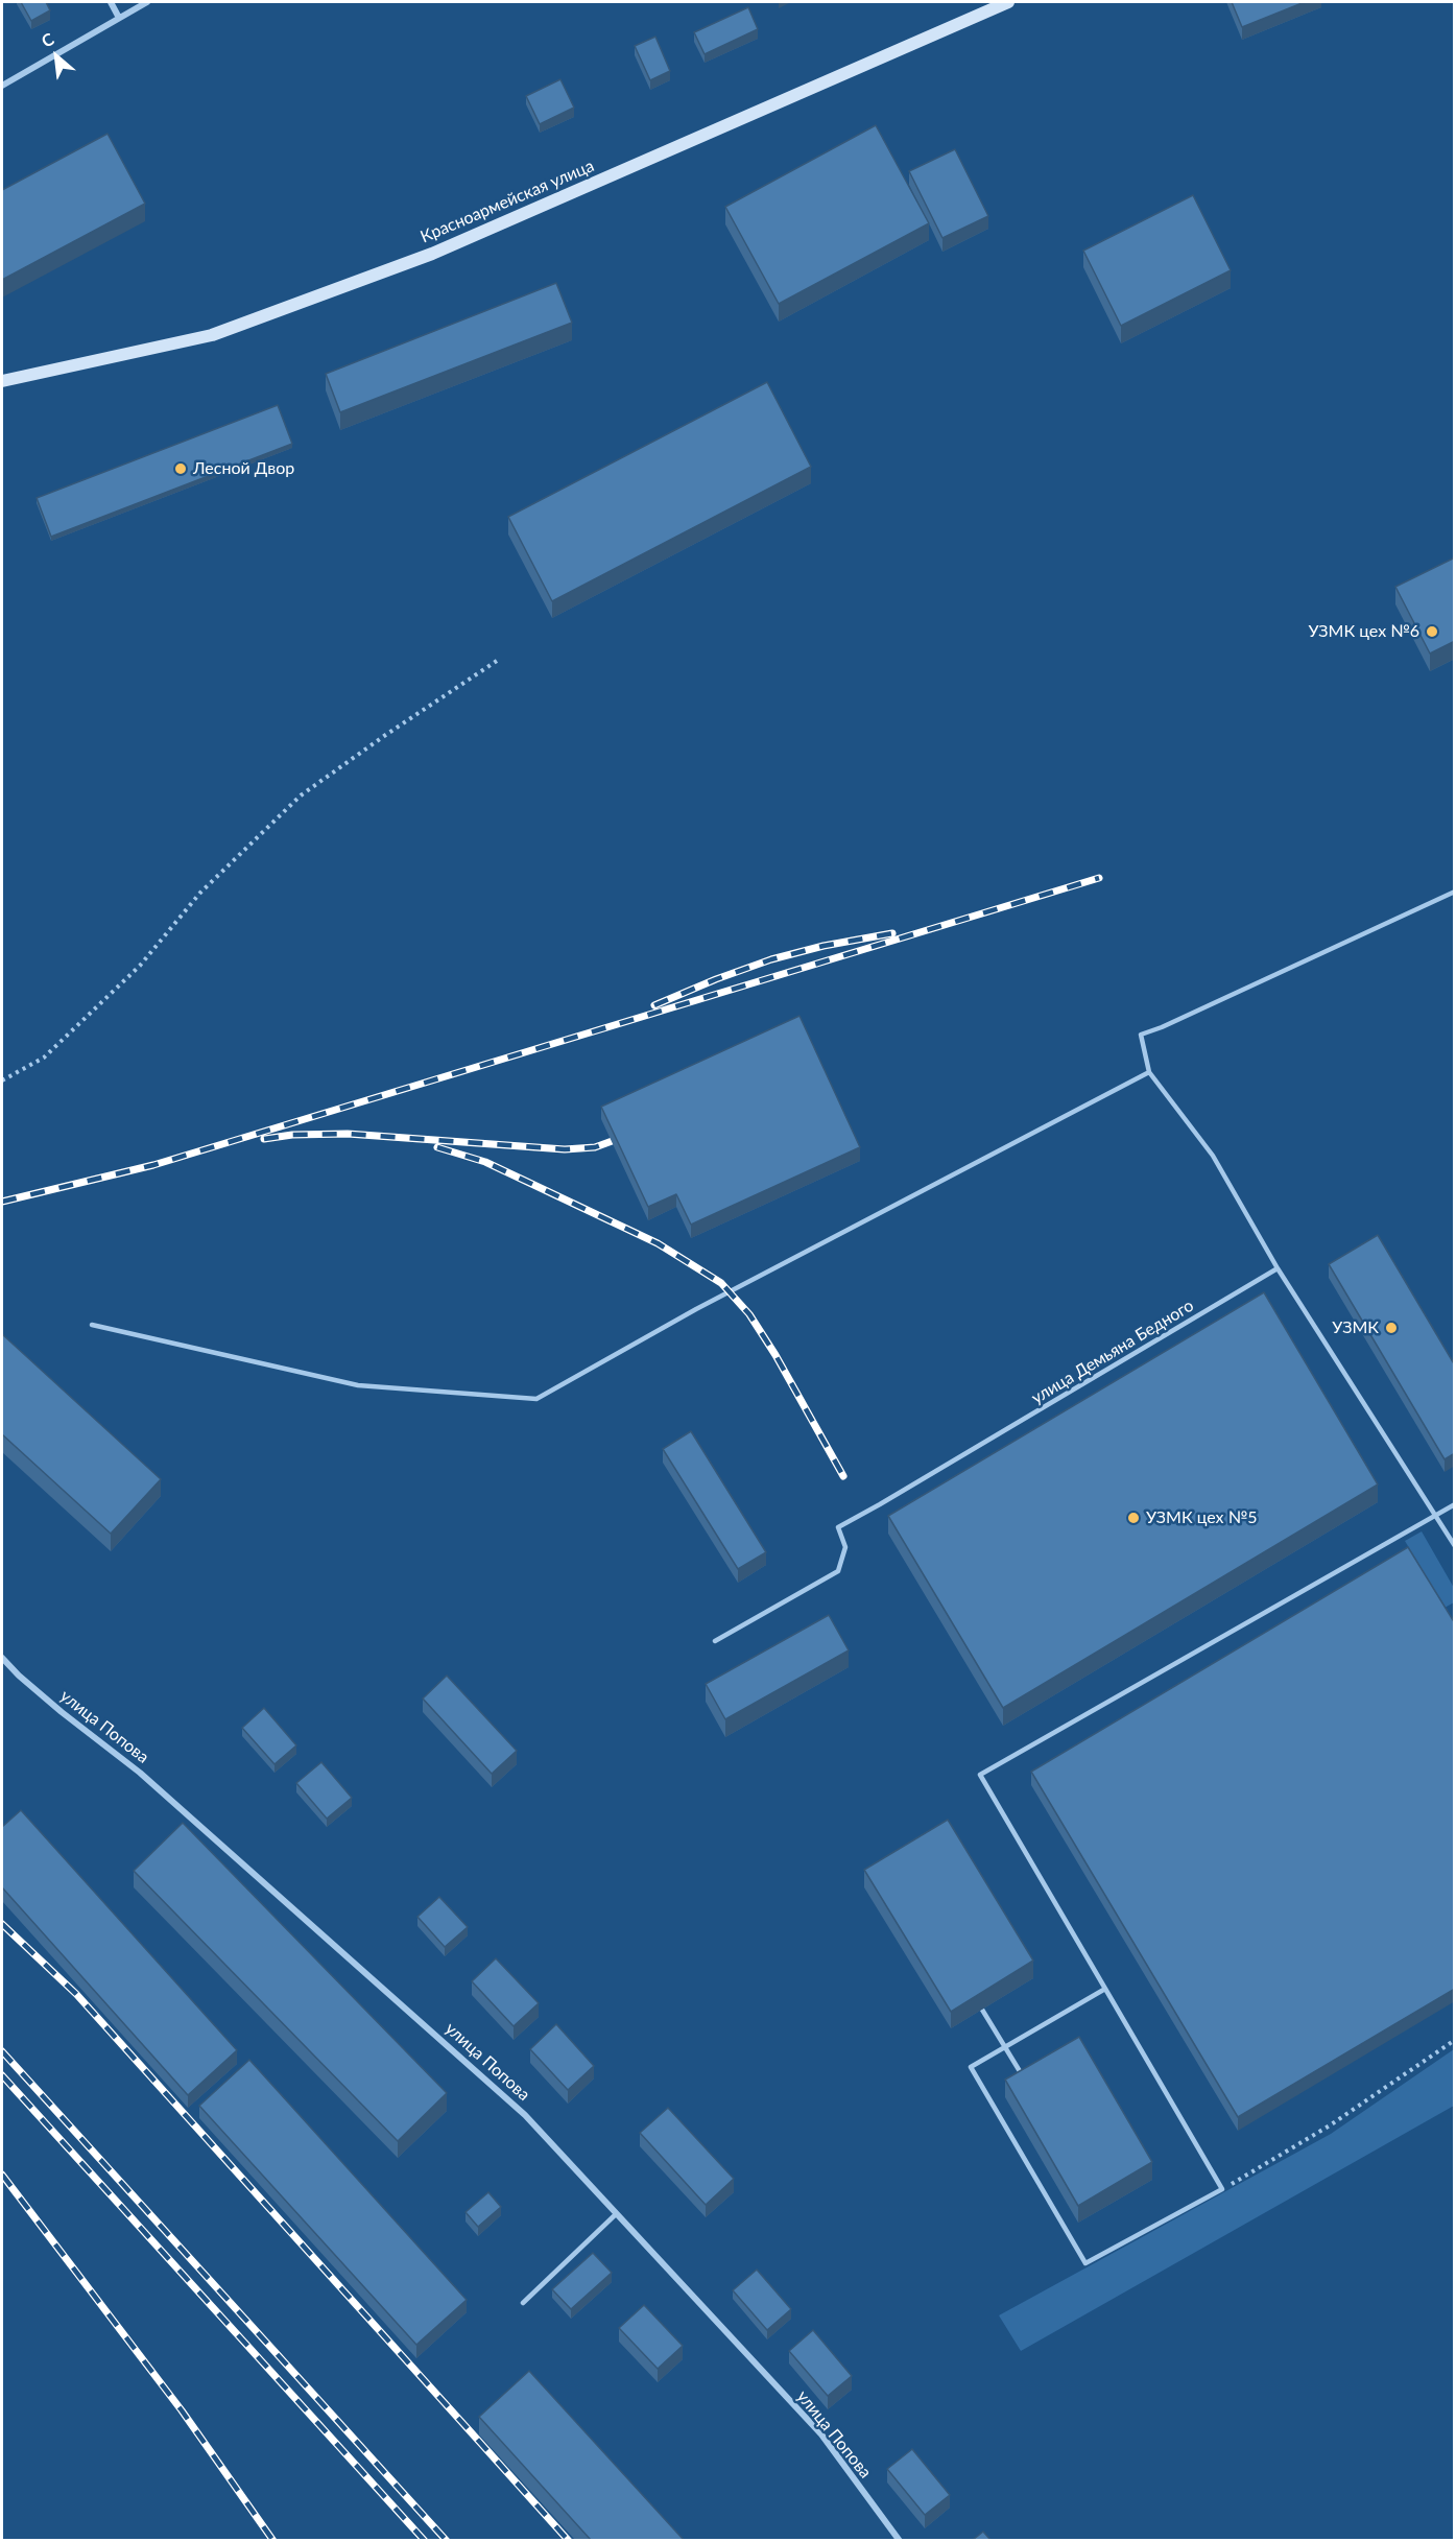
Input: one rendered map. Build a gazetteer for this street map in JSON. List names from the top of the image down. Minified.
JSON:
{"streets":{"street":["Красноармейская улица","улица Попова"],"lane":["улица Демьяна Бедного"]},"places":["Лесной Двор","УЗМК цех №6","УЗМК","УЗМК цех №5"],"north":"top left"}
